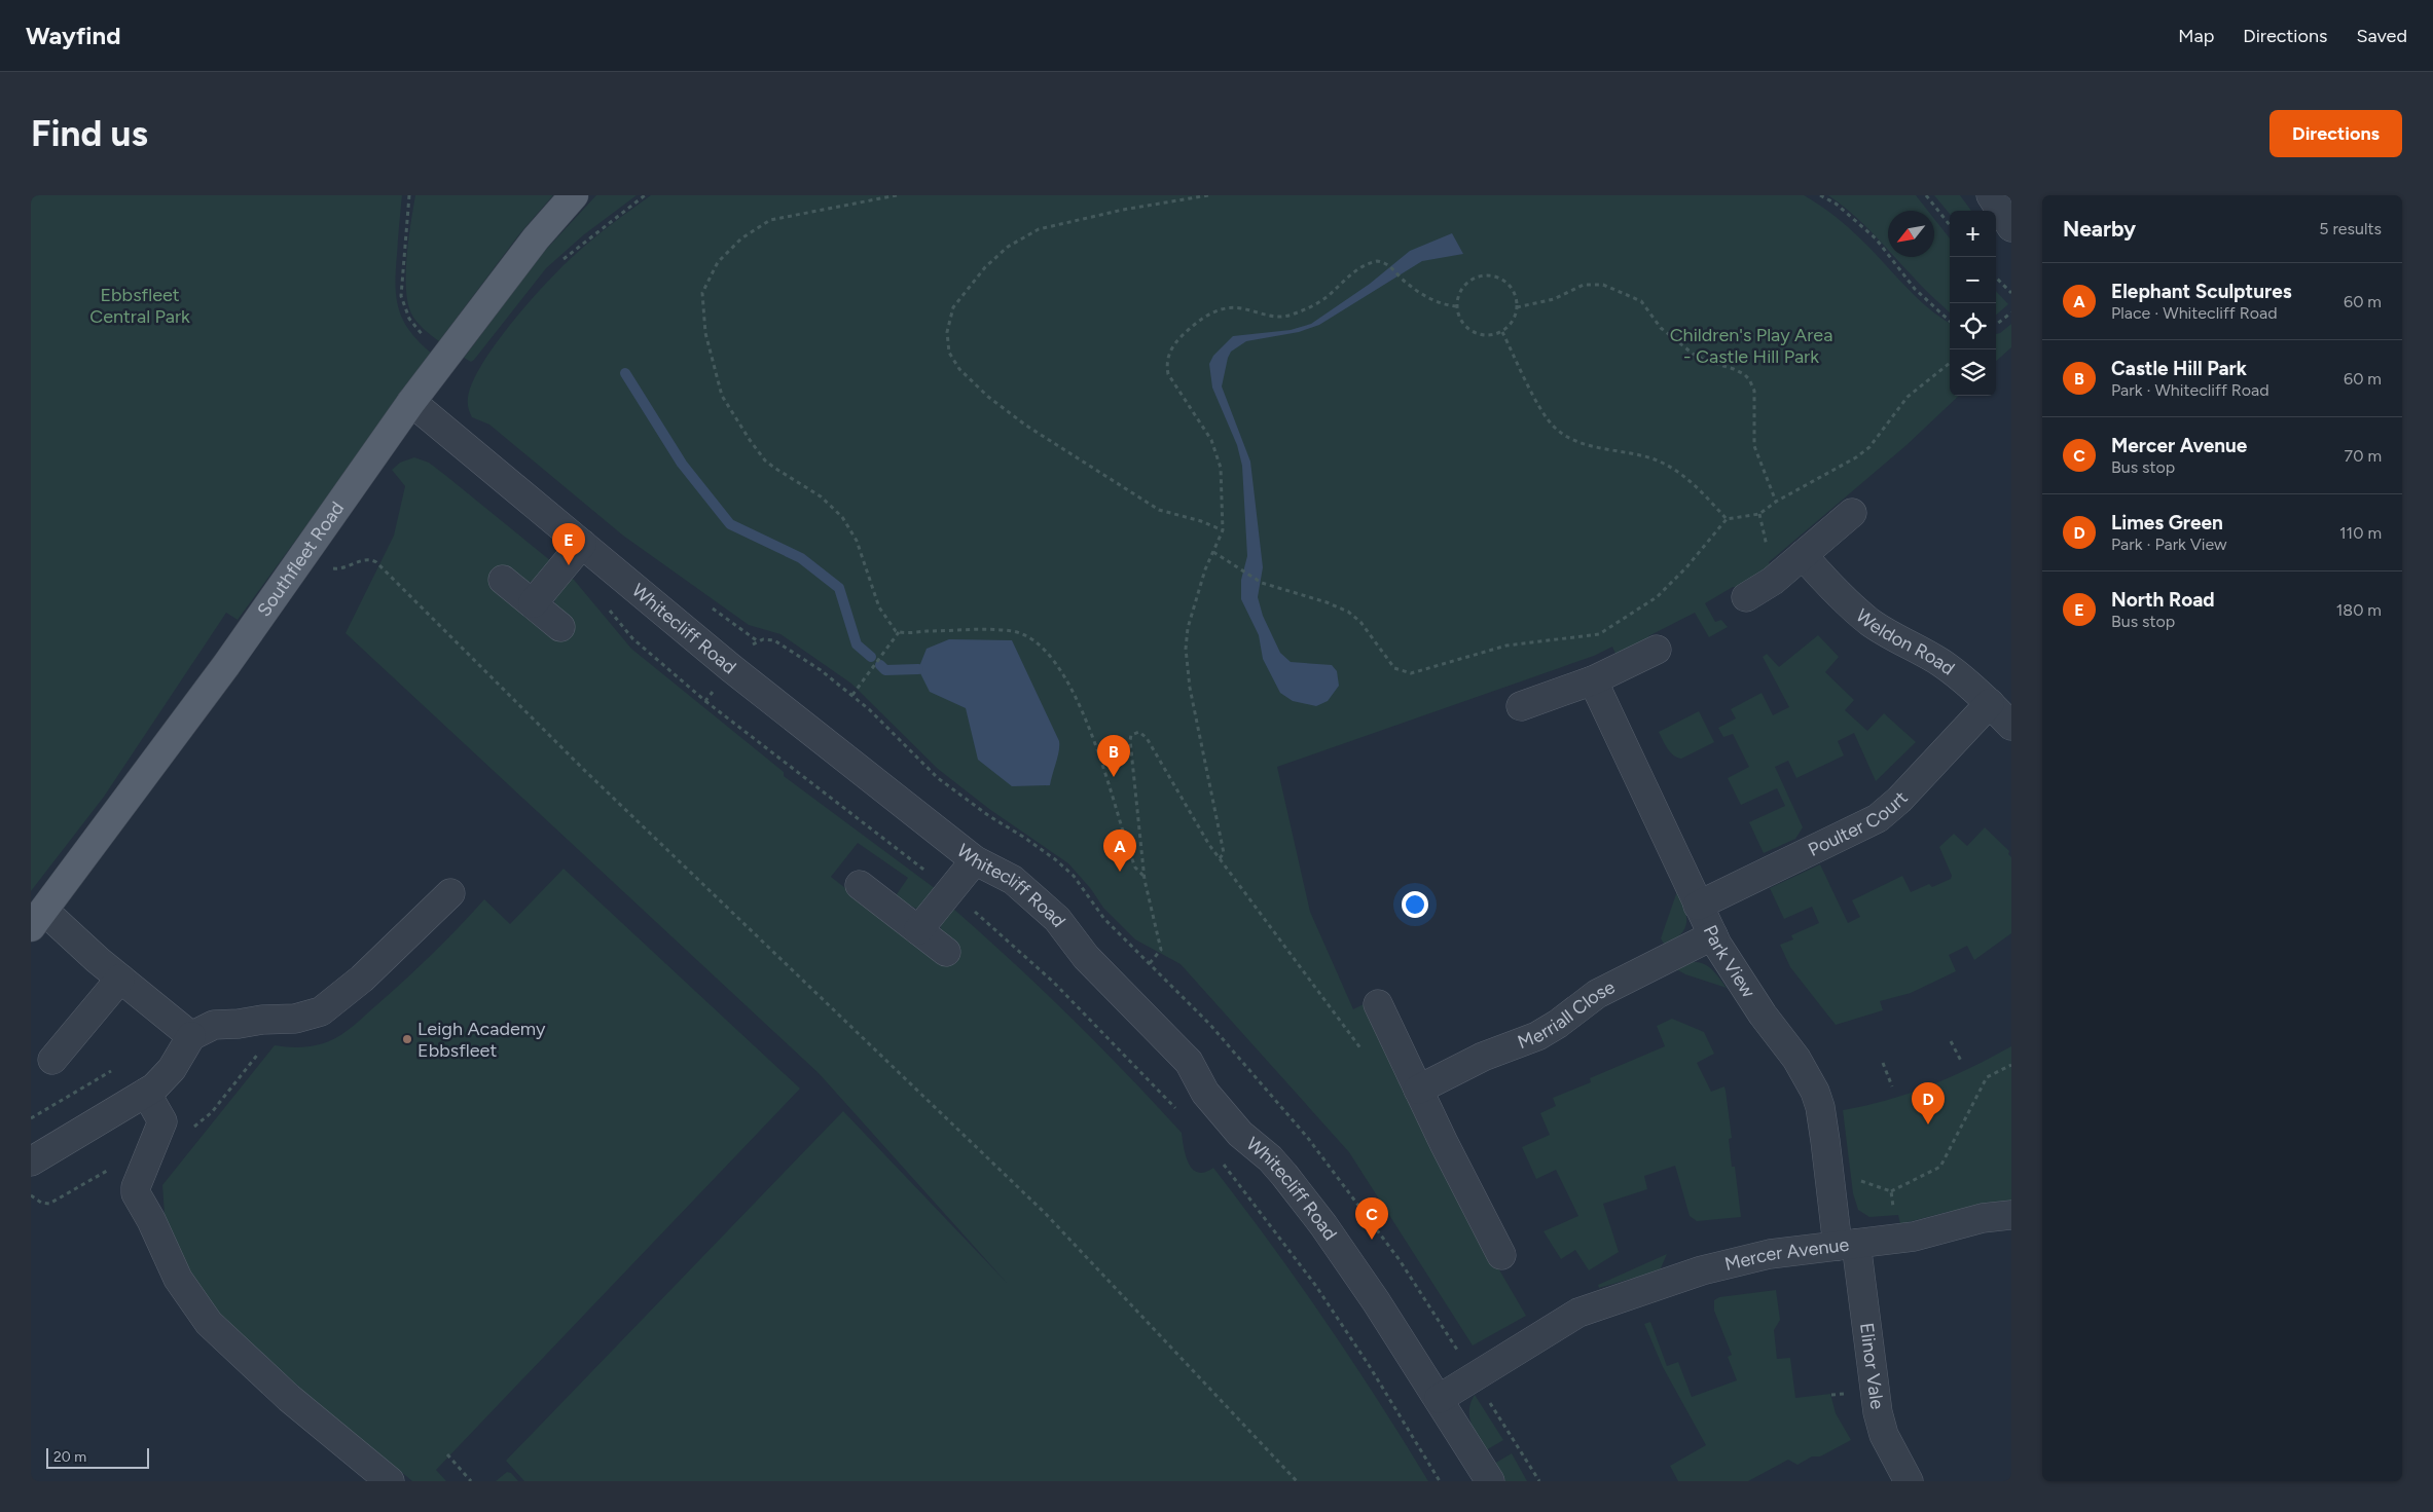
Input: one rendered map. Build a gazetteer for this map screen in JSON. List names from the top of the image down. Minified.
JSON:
{"streets":{"main road":["Southfleet Road"],"street":["Whitecliff Road","Weldon Road","Poulter Court","Park View","Merriall Close","Mercer Avenue","Elinor Vale"]},"crossings":[["Southfleet Road","Whitecliff Road"],["Whitecliff Road","Mercer Avenue"],["Weldon Road","Poulter Court"],["Poulter Court","Park View"],["Park View","Merriall Close"],["Park View","Mercer Avenue"],["Park View","Elinor Vale"],["Mercer Avenue","Elinor Vale"]],"parks":["Ebbsfleet Central Park","Children's Play Area - Castle Hill Park"],"places":["Leigh Academy Ebbsfleet"],"scale_bar":"20 m","north":"bottom left","page":{"header":"Wayfind","nav":["Map","Directions","Saved"],"buttons":"Directions","title":"Find us","heading":["Nearby","5 results"],"map_buttons":["+","−"],"list":[{"mark":"A","name":"Elephant Sculptures","note":"Place · Whitecliff Road","value":"60 m"},{"mark":"B","name":"Castle Hill Park","note":"Park · Whitecliff Road","value":"60 m"},{"mark":"C","name":"Mercer Avenue","note":"Bus stop","value":"70 m"},{"mark":"D","name":"Limes Green","note":"Park · Park View","value":"110 m"},{"mark":"E","name":"North Road","note":"Bus stop","value":"180 m"}],"pins":["E","B","A","D","C"],"scale":"20 m"}}
